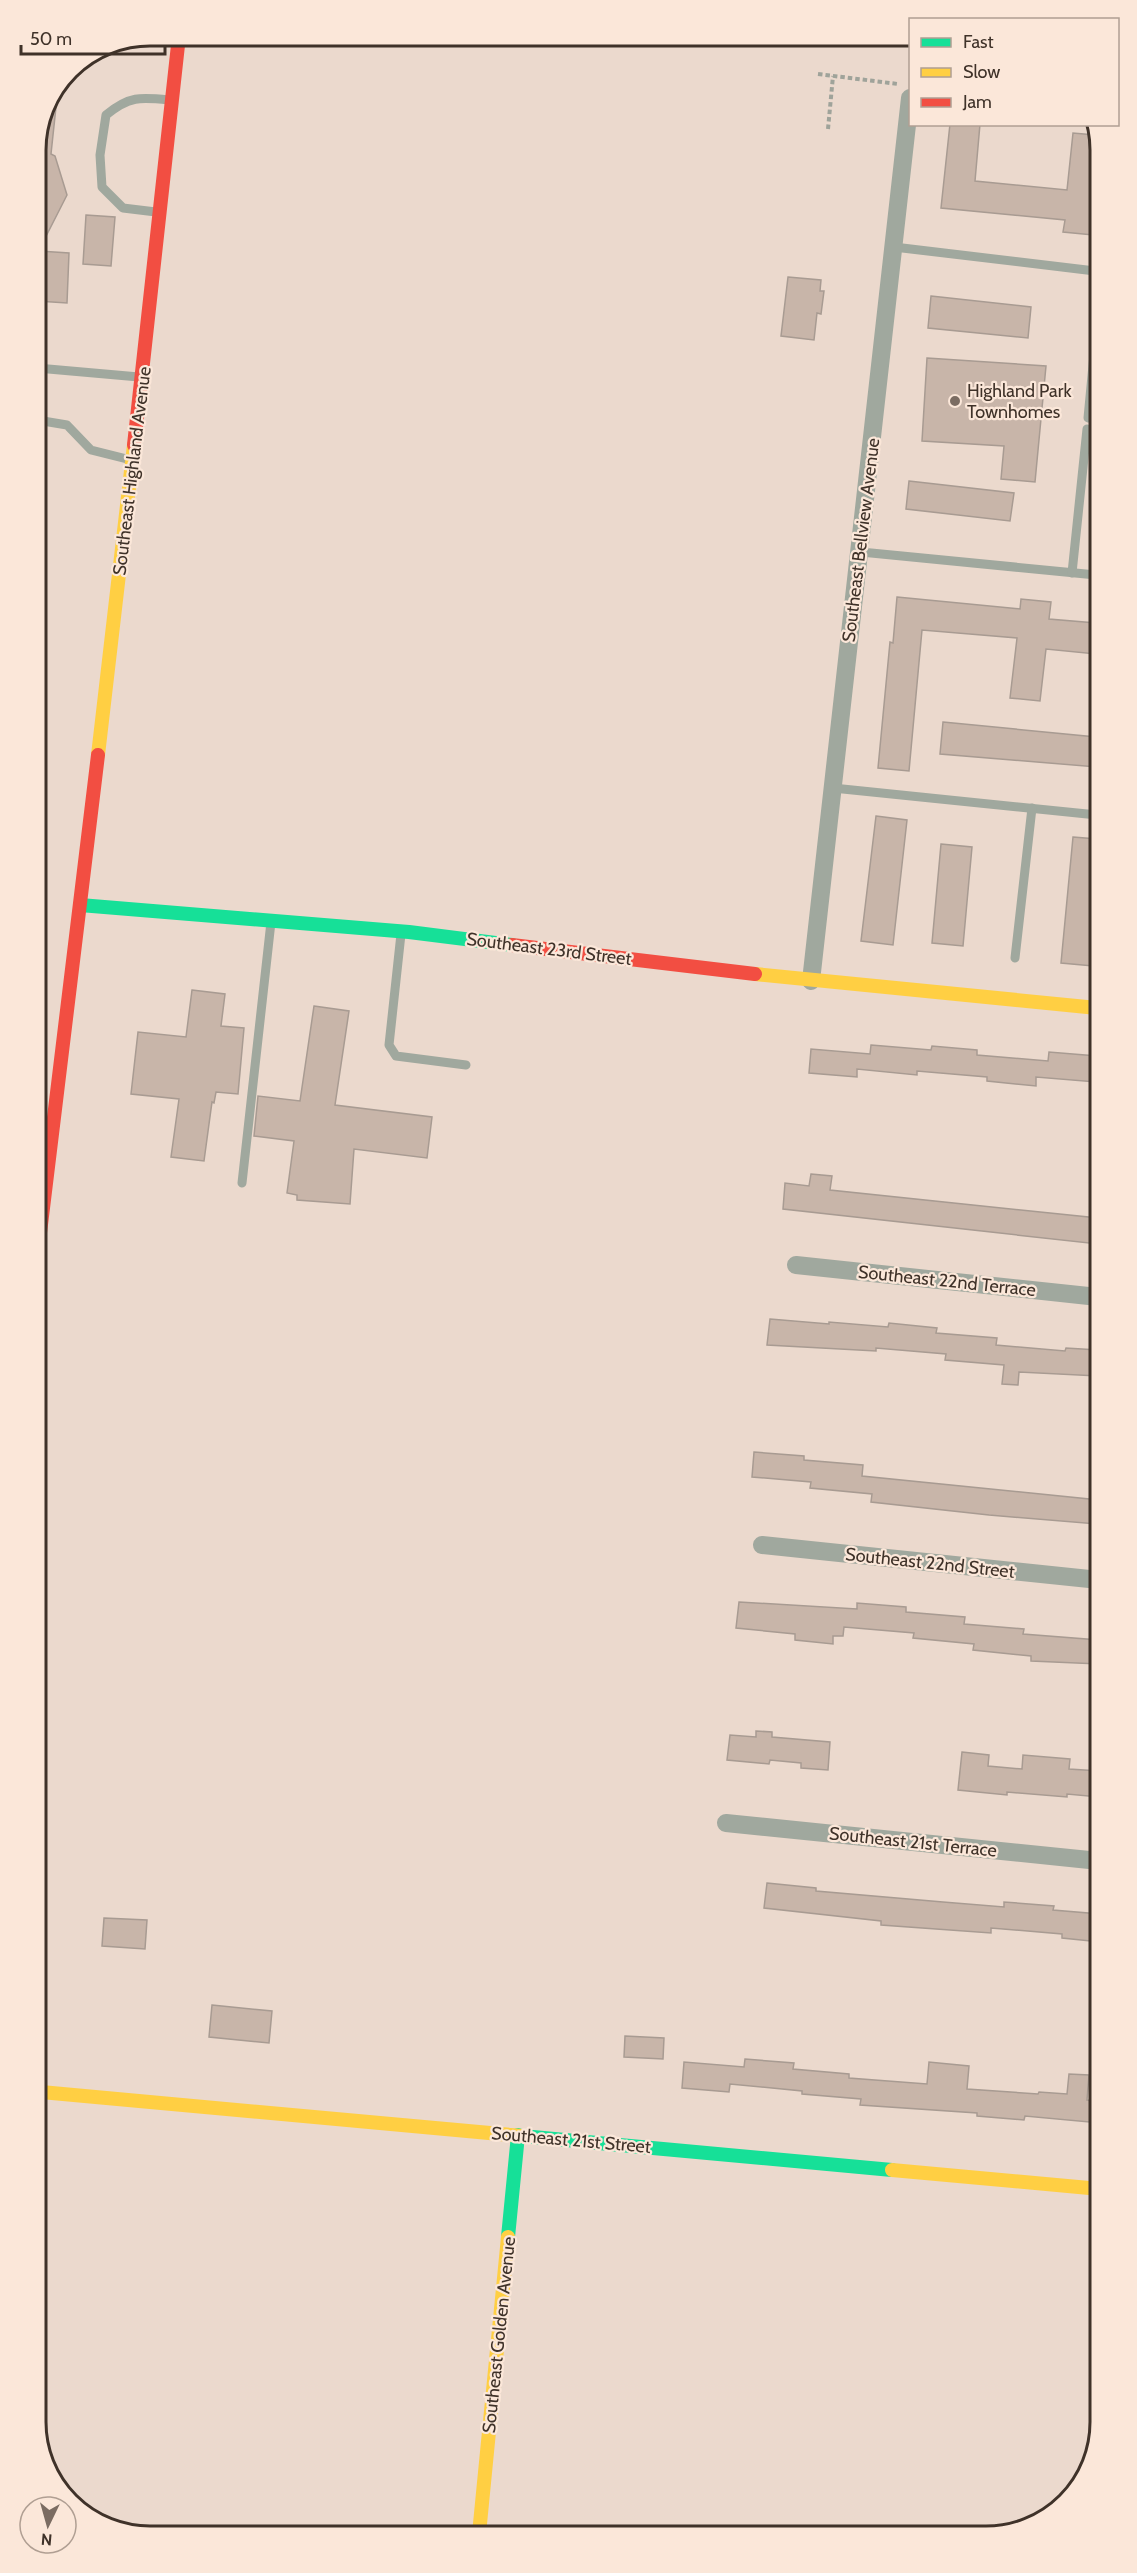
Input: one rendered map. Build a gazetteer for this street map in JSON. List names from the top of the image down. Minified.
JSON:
{"streets":{"street":["Southeast Highland Avenue","Southeast Bellview Avenue","Southeast 23rd Street","Southeast 22nd Terrace","Southeast 22nd Street","Southeast 21st Terrace","Southeast 21st Street","Southeast Golden Avenue"]},"crossings":[["Southeast Highland Avenue","Southeast 23rd Street"],["Southeast Bellview Avenue","Southeast 23rd Street"],["Southeast 21st Street","Southeast Golden Avenue"]],"places":["Highland Park Townhomes"],"legend":["Fast","Slow","Jam"],"scale_bar":"50 m","north":"bottom"}
